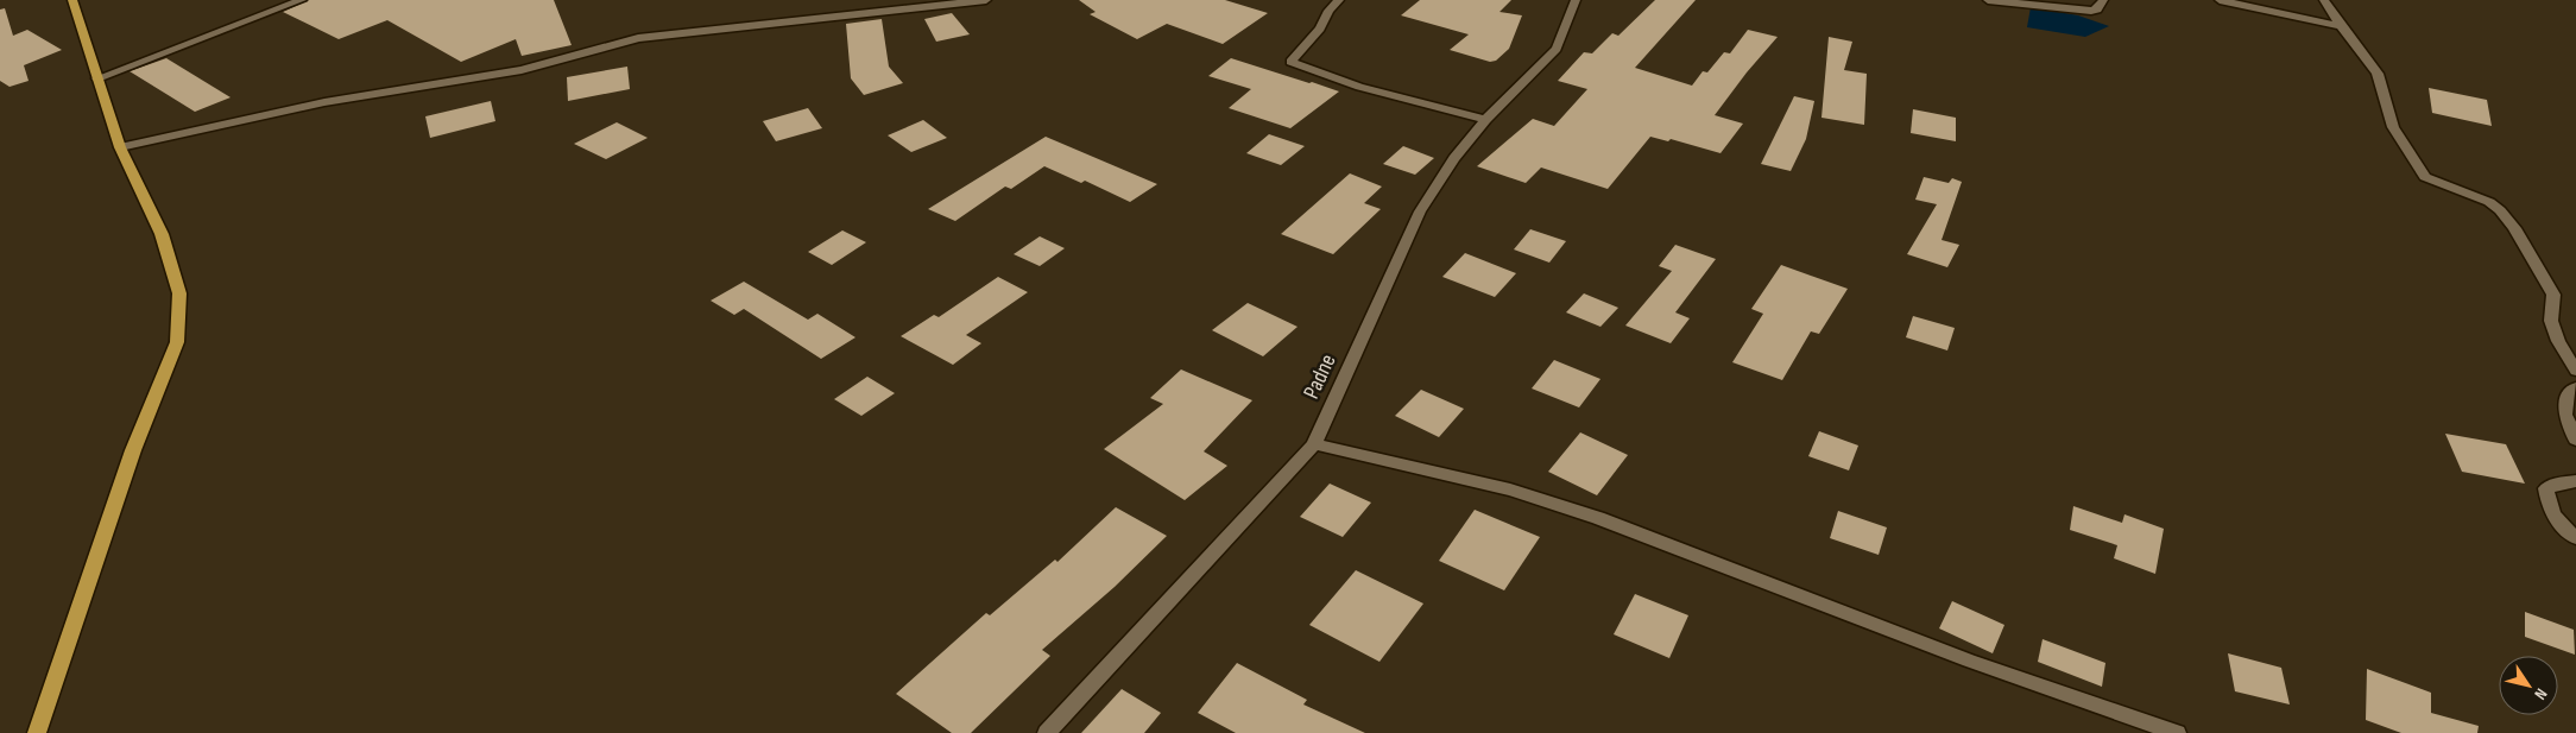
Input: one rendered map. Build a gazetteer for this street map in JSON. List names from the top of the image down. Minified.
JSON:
{"streets":{"street":["Padne"]},"north":"bottom right"}
